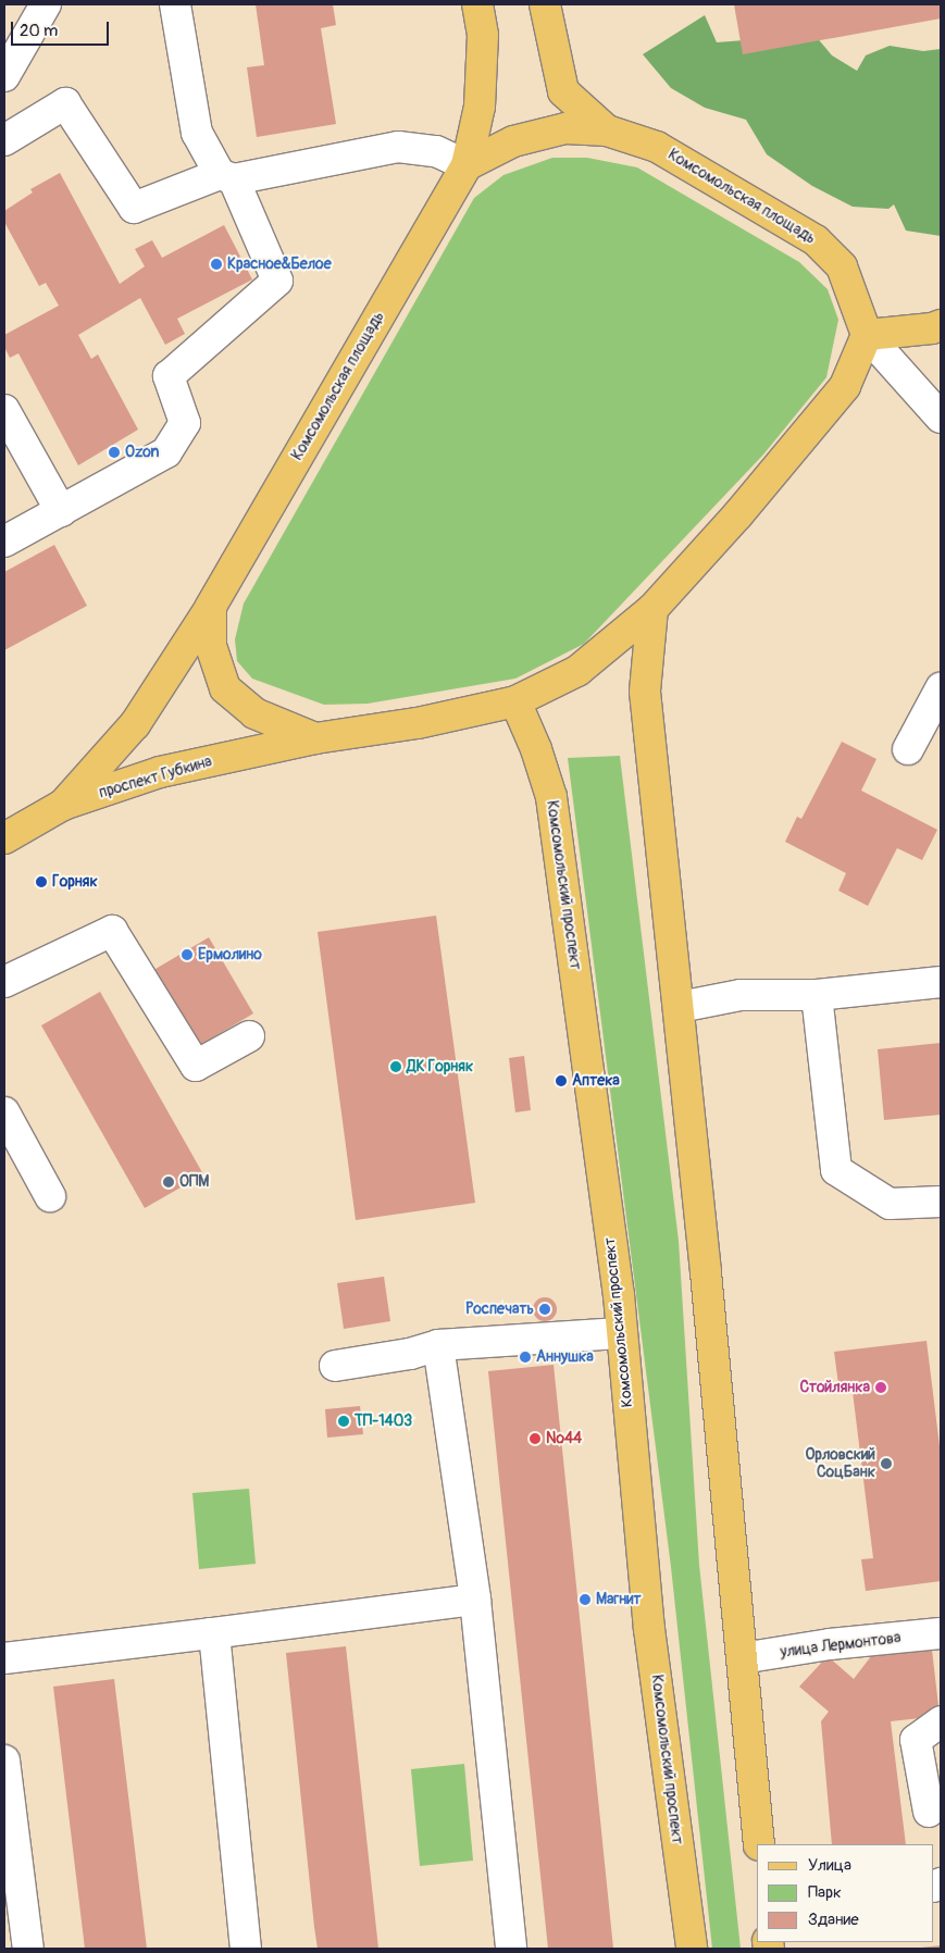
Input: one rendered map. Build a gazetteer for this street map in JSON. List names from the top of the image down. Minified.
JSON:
{"streets":{"main road":["Комсомольская площадь","проспект Губкина","Комсомольский проспект"],"lane":["улица Лермонтова"]},"crossings":[["Комсомольская площадь","проспект Губкина"]],"places":["Красное&Белое","Ozon","Горняк","Ермолино","ДК Горняк","Аптека","ОПМ","Роспечать","Аннушка","Стойлянка","ТП-1403","№44","Орловский СоцБанк","Магнит"],"legend":["Улица","Парк","Здание"],"scale_bar":"20 m"}
